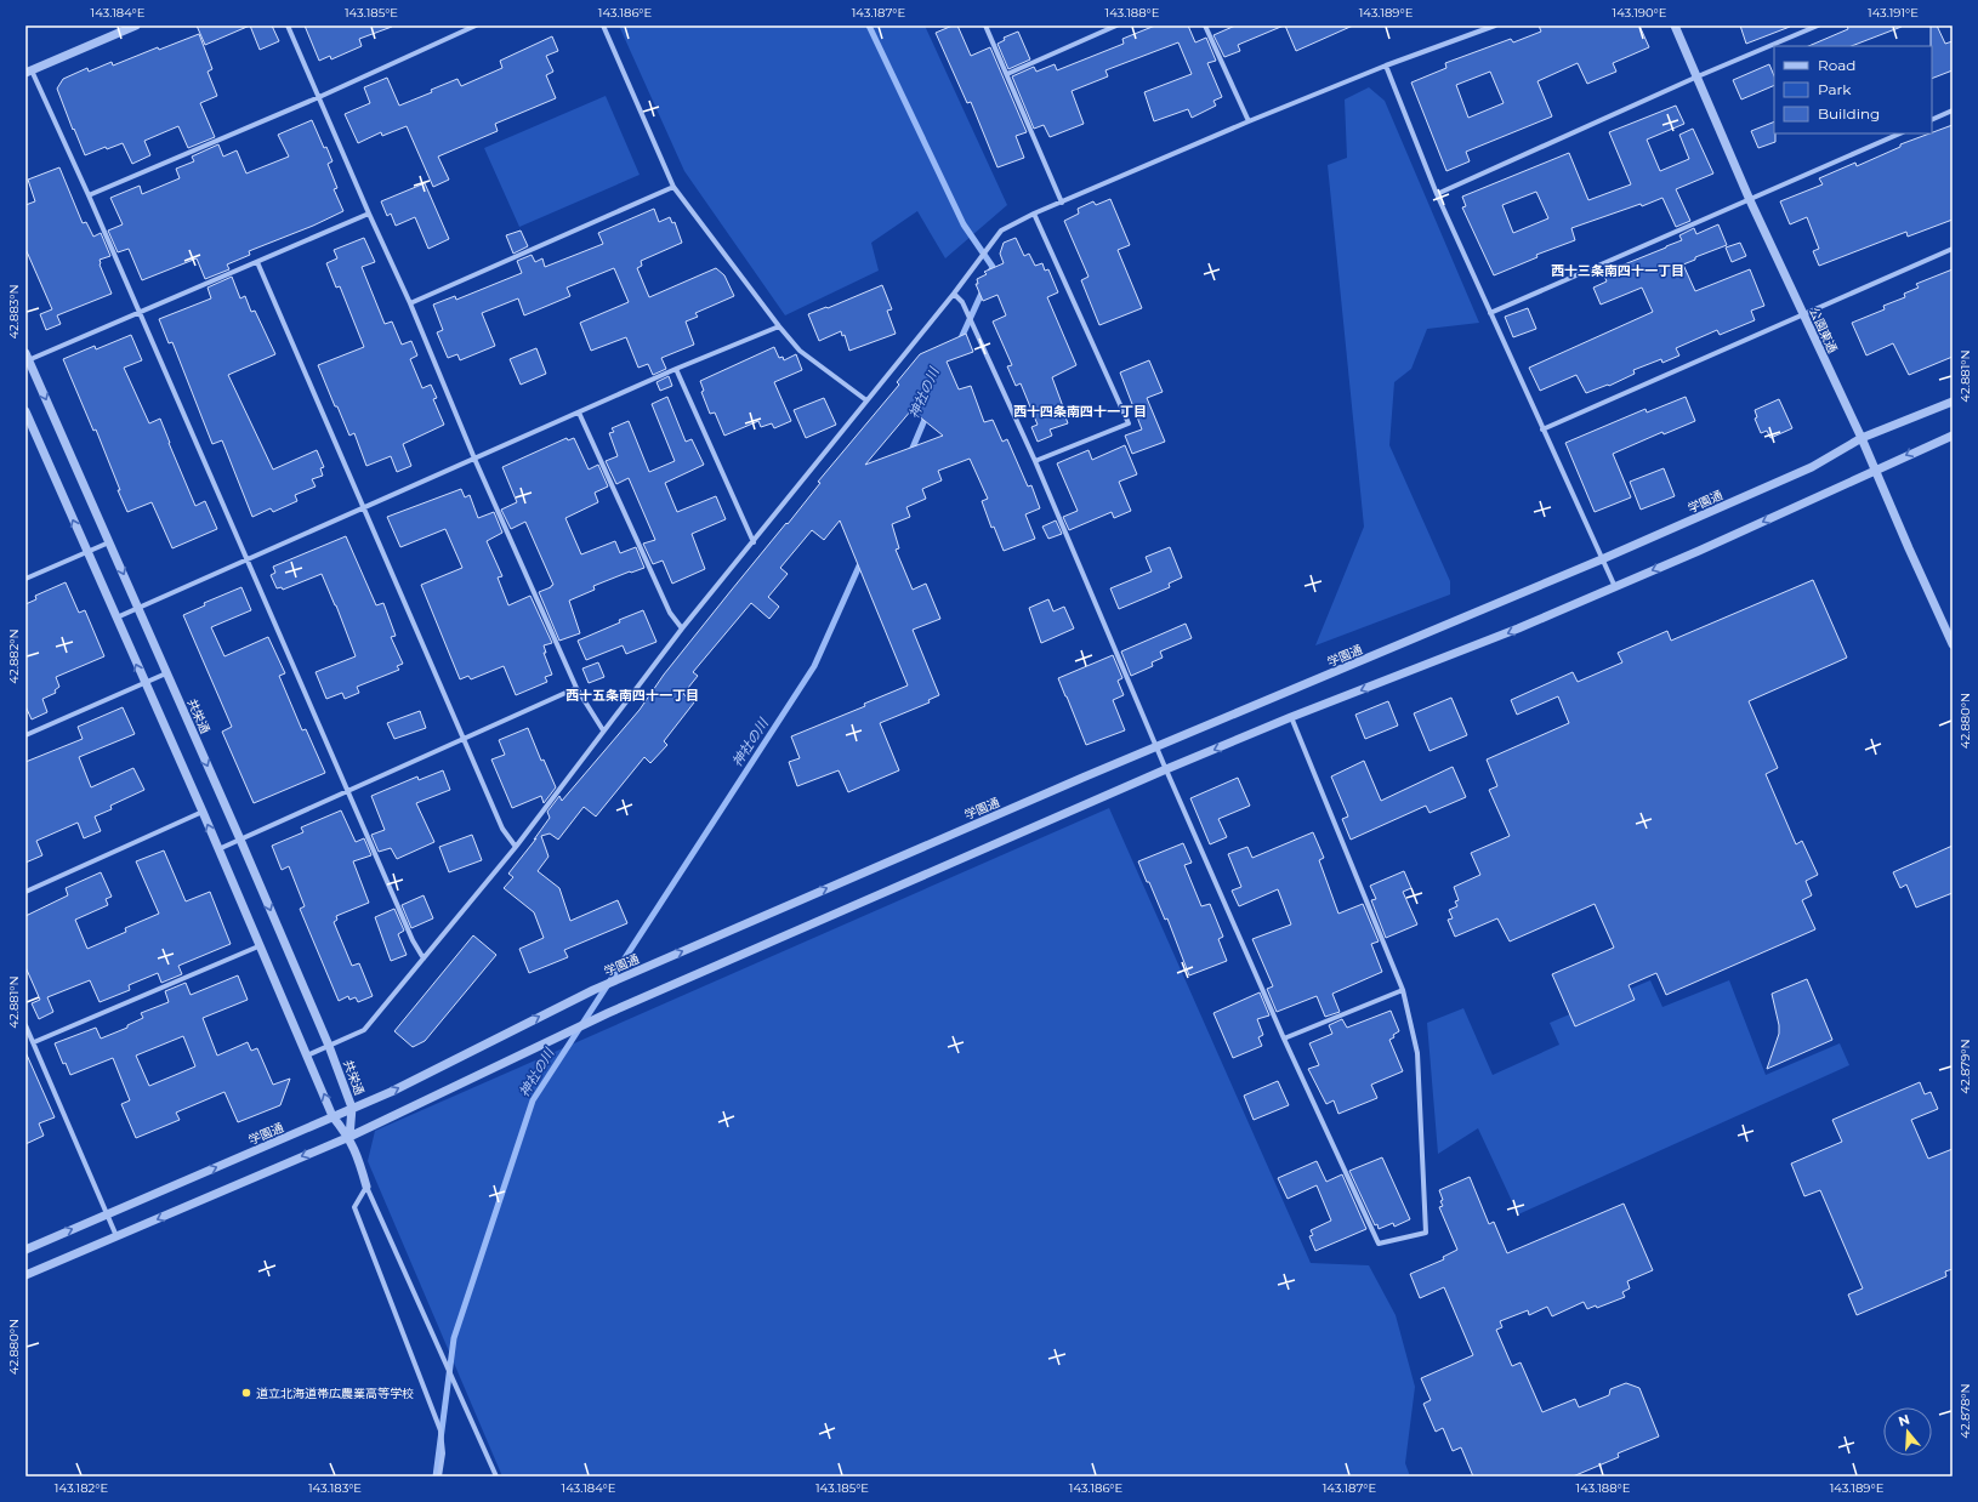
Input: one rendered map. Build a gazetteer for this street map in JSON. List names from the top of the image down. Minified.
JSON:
{"streets":{"street":["公園東通","学園通","共栄通"]},"crossings":[["公園東通","学園通"],["学園通","共栄通"]],"districts":["西十三条南四十一丁目","西十四条南四十一丁目","西十五条南四十一丁目"],"water":["神社の川"],"places":["道立北海道帯広農業高等学校"],"legend":["Road","Park","Building"],"north":"top","coordinates":["143.184°E","143.185°E","143.186°E","143.187°E","143.188°E","143.189°E","143.190°E","143.191°E","42.883°N","42.881°N","42.882°N","42.880°N","42.879°N","42.878°N","143.182°E","143.183°E"]}
